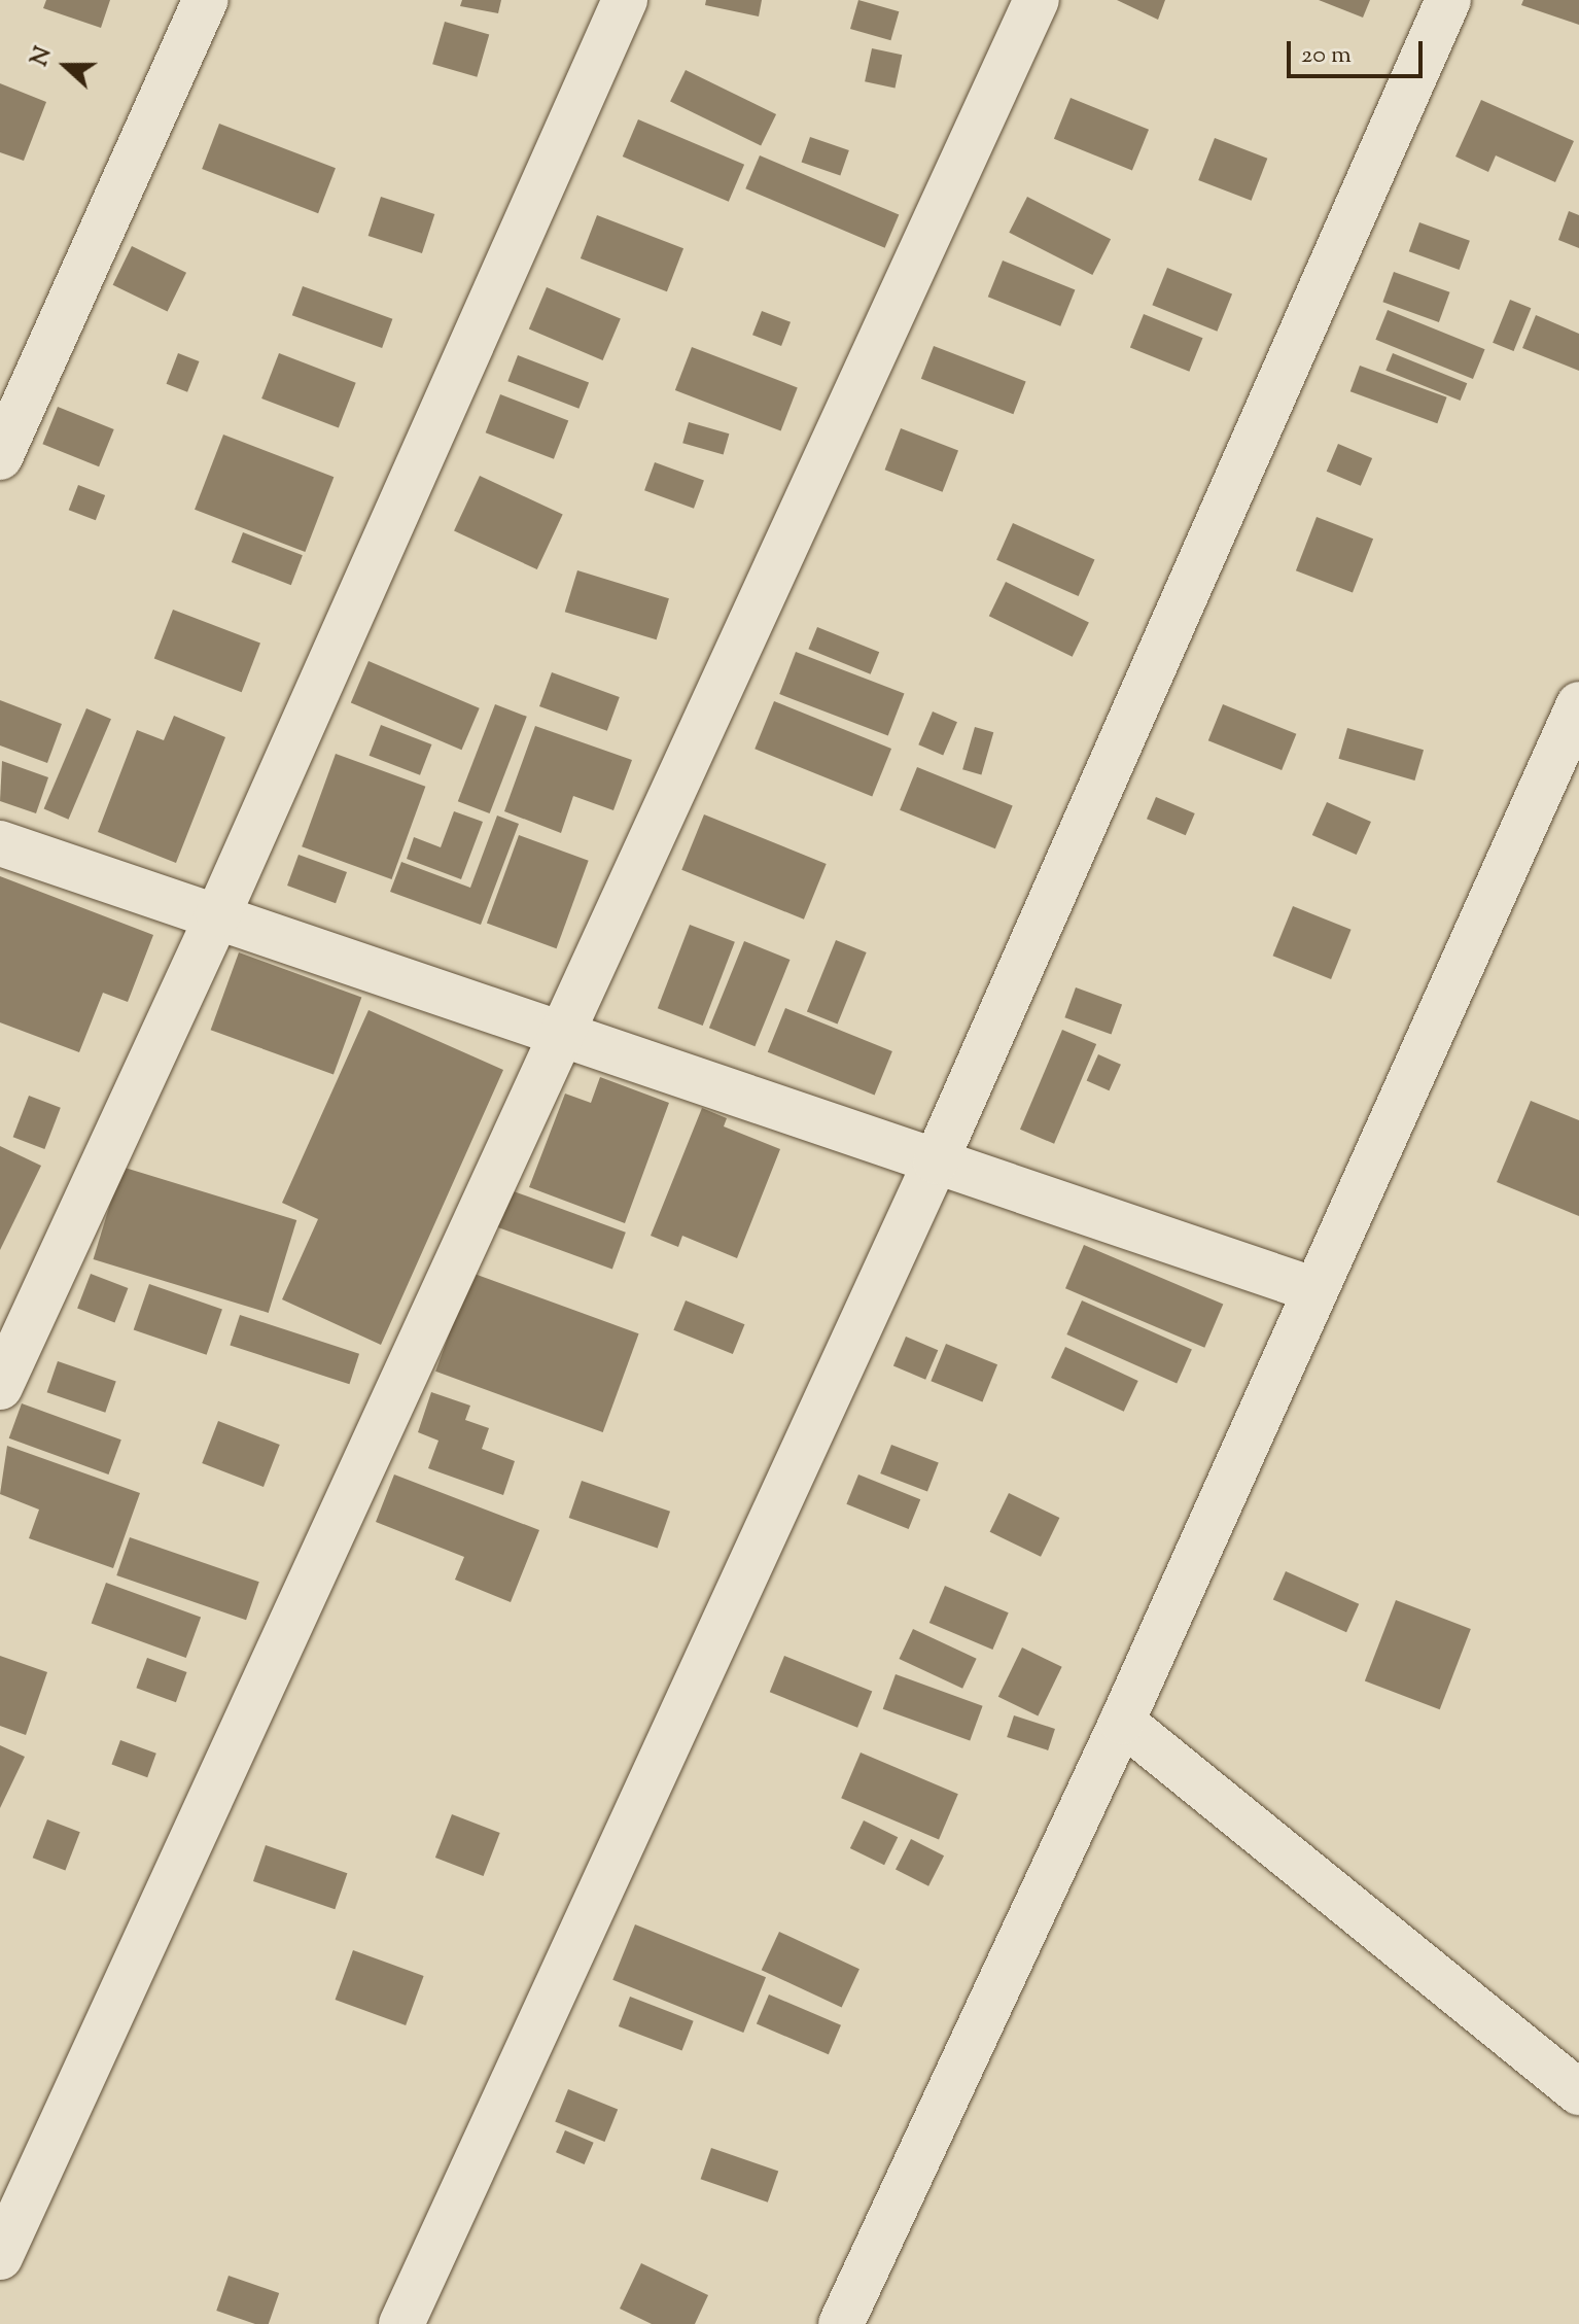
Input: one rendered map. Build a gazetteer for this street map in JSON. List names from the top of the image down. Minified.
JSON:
{"scale_bar":"20 m","north":"left"}
